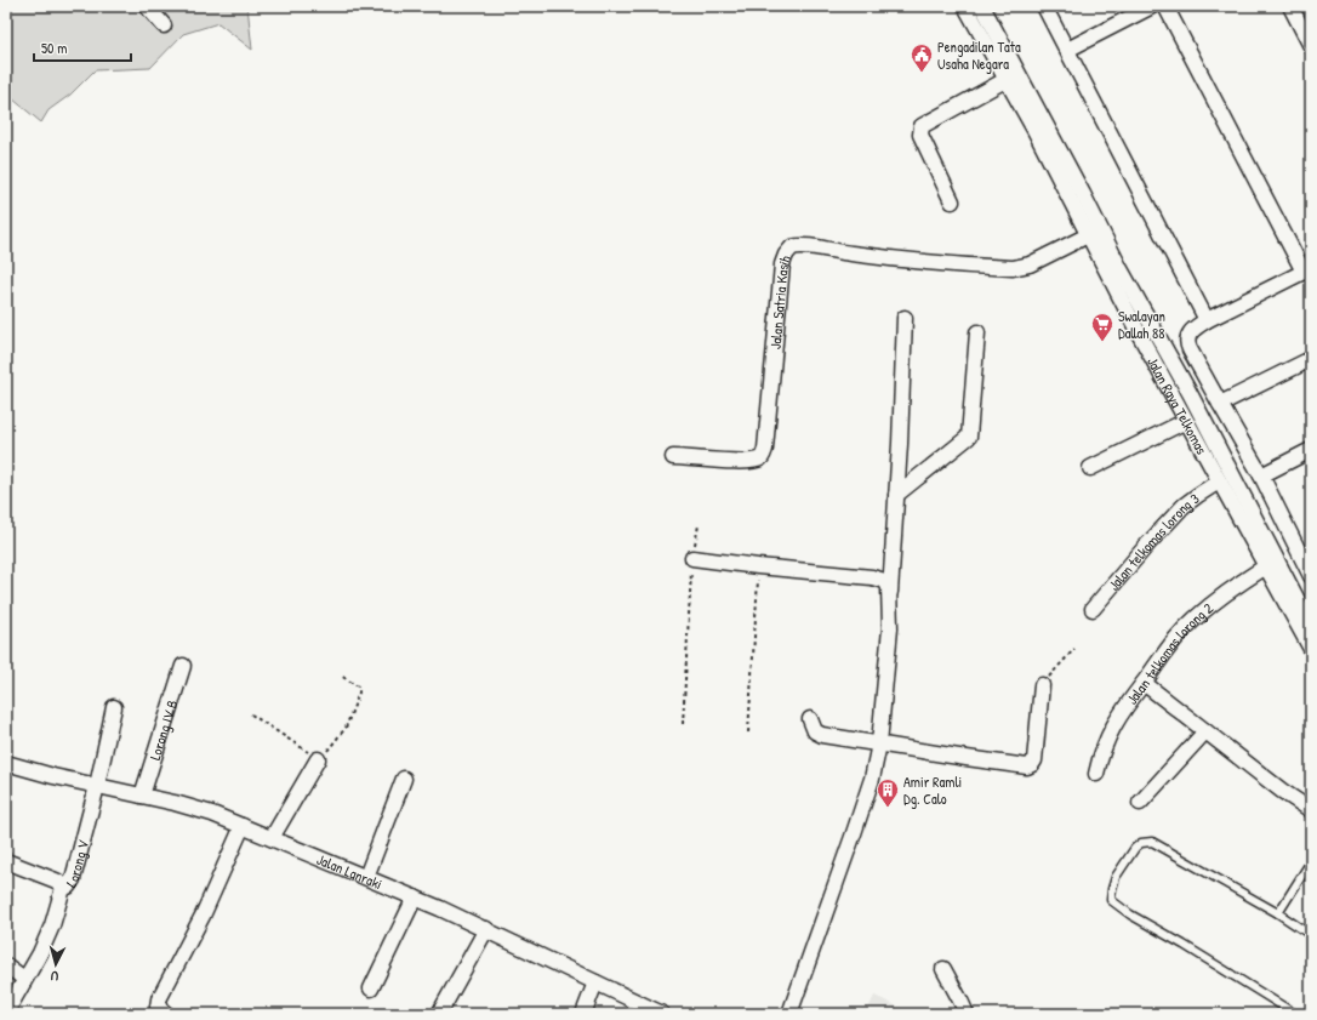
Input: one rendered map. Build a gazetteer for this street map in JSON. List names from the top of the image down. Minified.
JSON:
{"streets":{"street":["Jalan Satria Kasih","Jalan Raya Telkomas","Jalan telkomas lorong 3","Jalan telkomas lorong 2","Lorong IV B","Lorong V","Jalan Lanraki"]},"crossings":[["Jalan Satria Kasih","Jalan Raya Telkomas"],["Jalan Raya Telkomas","Jalan telkomas lorong 3"],["Jalan Raya Telkomas","Jalan telkomas lorong 2"],["Lorong IV B","Jalan Lanraki"],["Lorong V","Jalan Lanraki"]],"places":{"public building":["Pengadilan Tata Usaha Negara"],"supermarket":["Swalayan Dallah 88"],"building":["Amir Ramli Dg. Calo"]},"scale_bar":"50 m","north":"bottom"}
